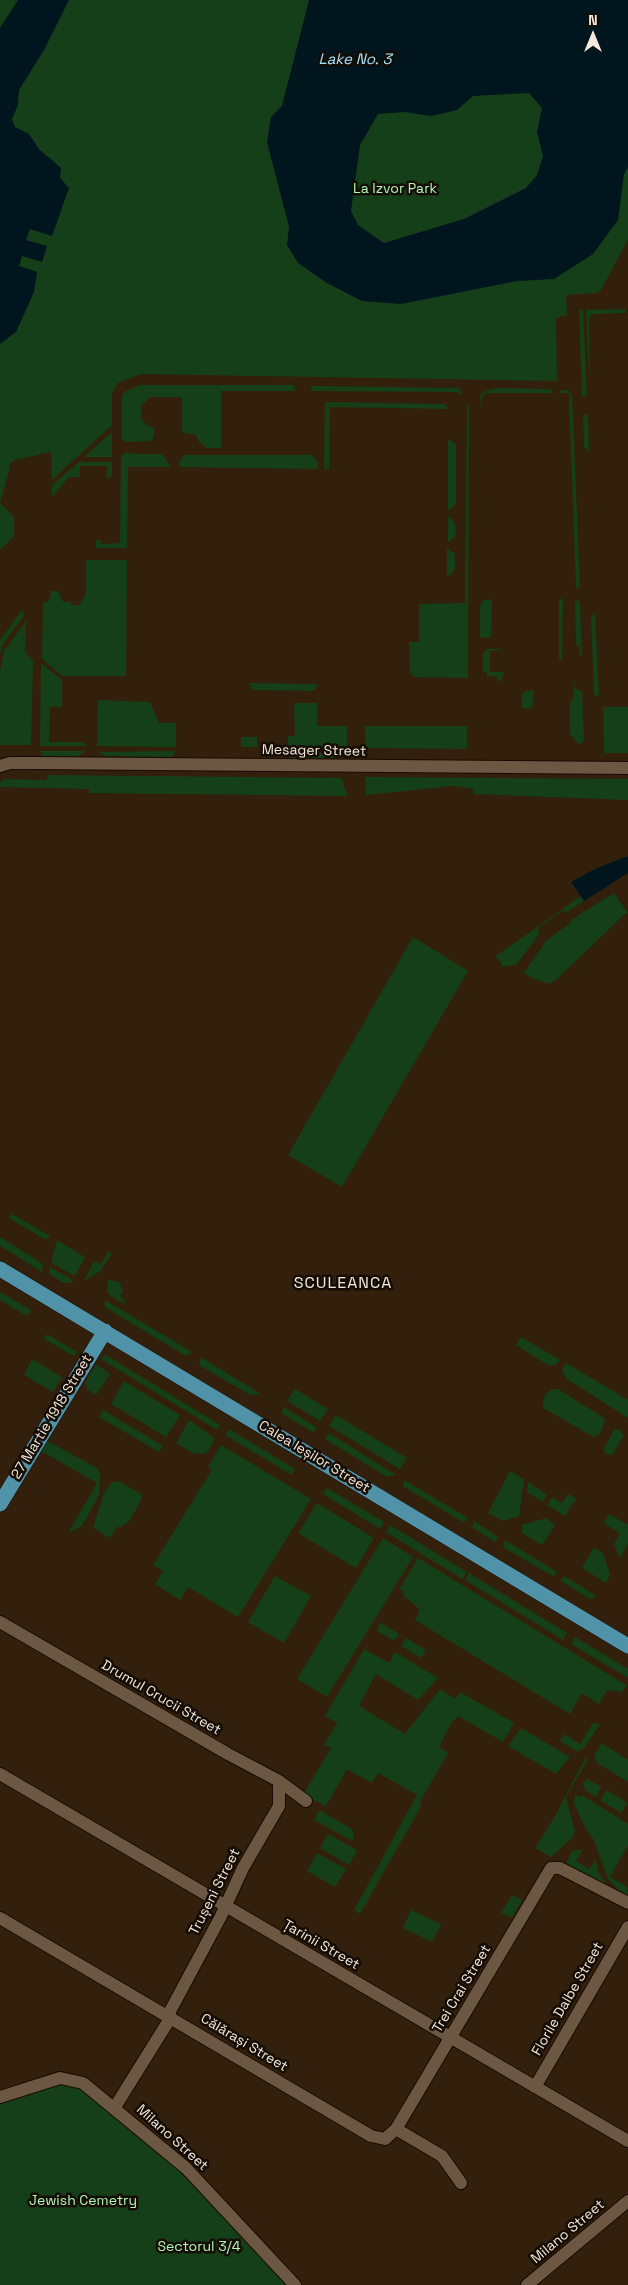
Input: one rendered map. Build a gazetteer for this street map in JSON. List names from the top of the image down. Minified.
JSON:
{"streets":{"main road":["27 Martie 1918 Street","Calea Ieșilor Street"],"street":["Mesager Street","Drumul Crucii Street","Trușeni Street","Țarinii Street","Trei Crai Street","Florile Dalbe Street","Călărași Street","Milano Street"]},"crossings":[["27 Martie 1918 Street","Calea Ieșilor Street"],["Drumul Crucii Street","Trușeni Street"],["Trușeni Street","Țarinii Street"],["Trușeni Street","Călărași Street"],["Trușeni Street","Milano Street"],["Țarinii Street","Trei Crai Street"],["Țarinii Street","Florile Dalbe Street"],["Trei Crai Street","Călărași Street"]],"districts":["SCULEANCA"],"water":["Lake No. 3"],"parks":["La Izvor Park","Jewish Cemetry","Sectorul 3/4"],"north":"top"}
